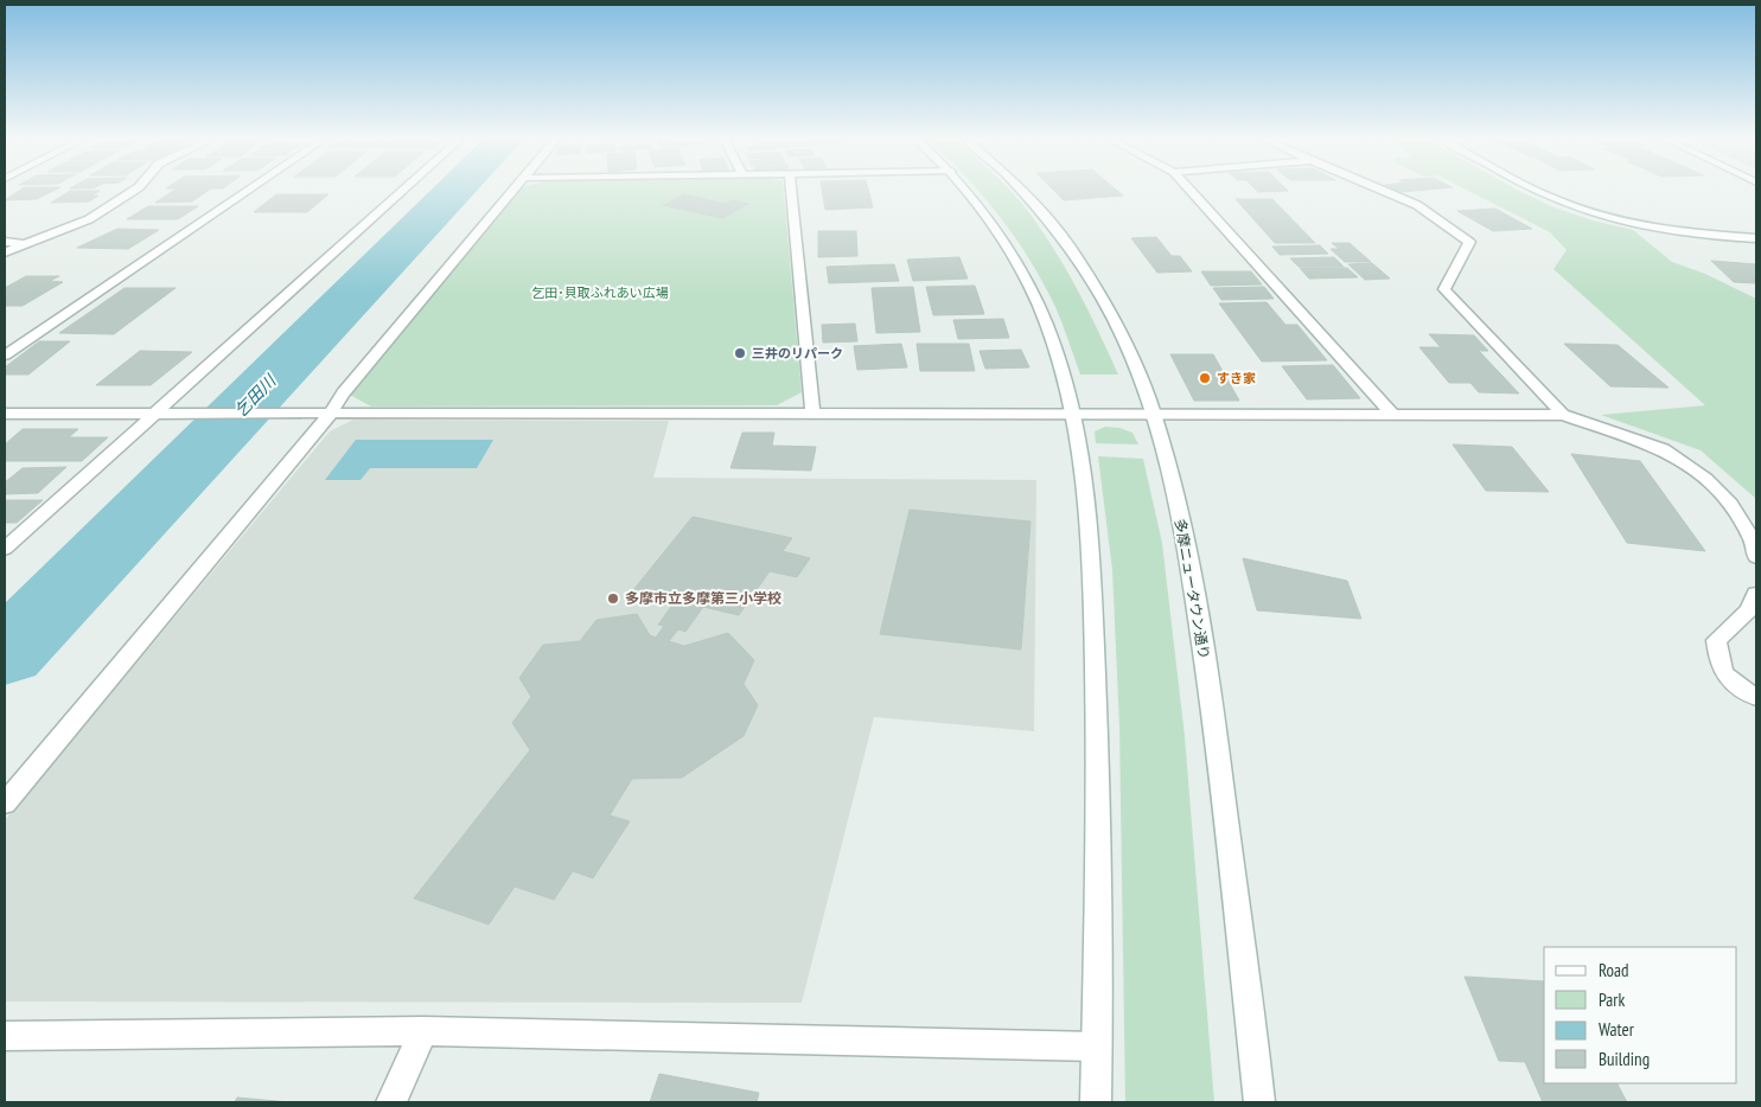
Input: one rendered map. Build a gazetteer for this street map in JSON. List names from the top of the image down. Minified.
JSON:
{"streets":{"street":["多摩ニュータウン通り"]},"water":["乞田川"],"parks":["乞田･貝取ふれあい広場"],"places":["三井のリパーク","すき家","多摩市立多摩第三小学校"],"legend":["Road","Park","Water","Building"]}
